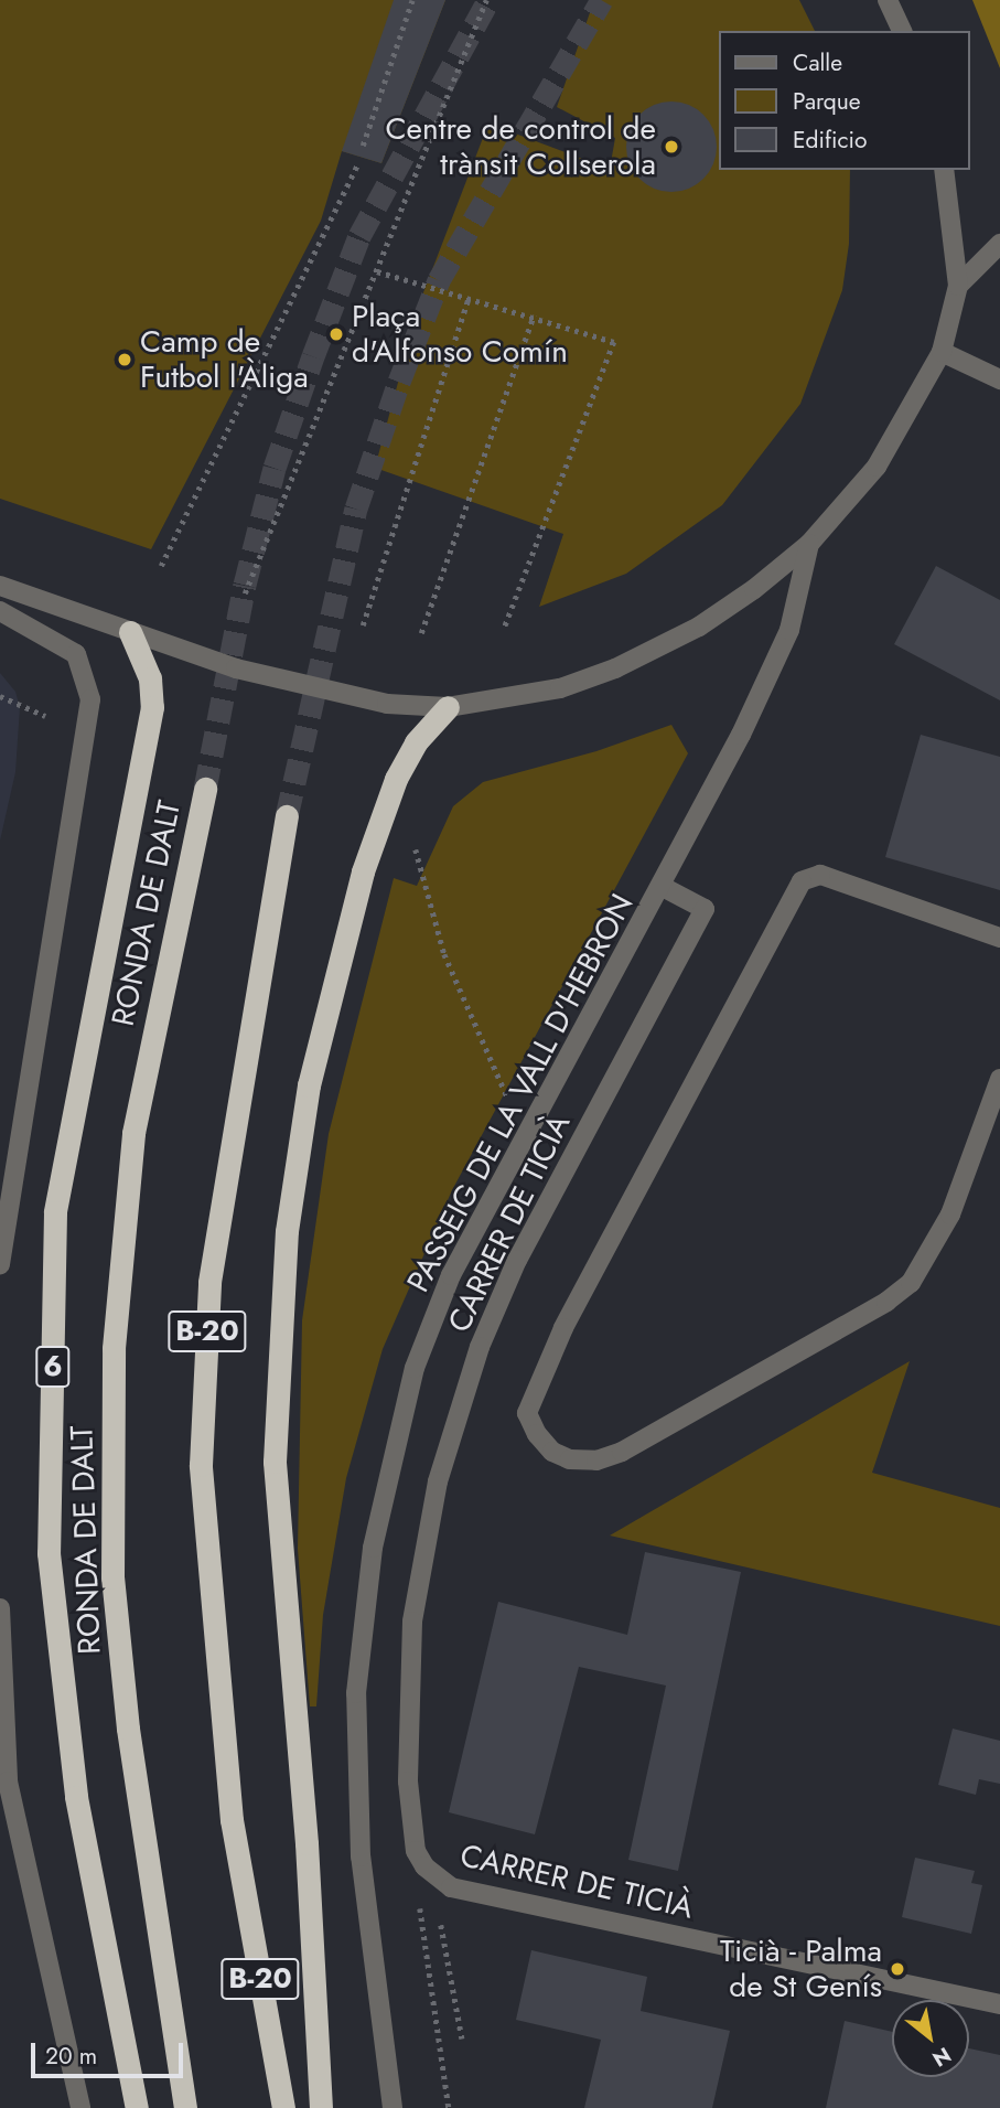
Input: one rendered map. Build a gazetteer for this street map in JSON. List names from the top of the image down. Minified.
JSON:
{"streets":{"highway":["RONDA DE DALT","B-20","6"],"street":["PASSEIG DE LA VALL D'HEBRON","CARRER DE TICIÀ"]},"crossings":[["PASSEIG DE LA VALL D'HEBRON","CARRER DE TICIÀ"]],"places":["Centre de control de trànsit Collserola","Plaça d'Alfonso Comín","Camp de Futbol l'Àliga","Ticià - Palma de St Genís"],"legend":["Calle","Parque","Edificio"],"scale_bar":"20 m","north":"bottom right"}
